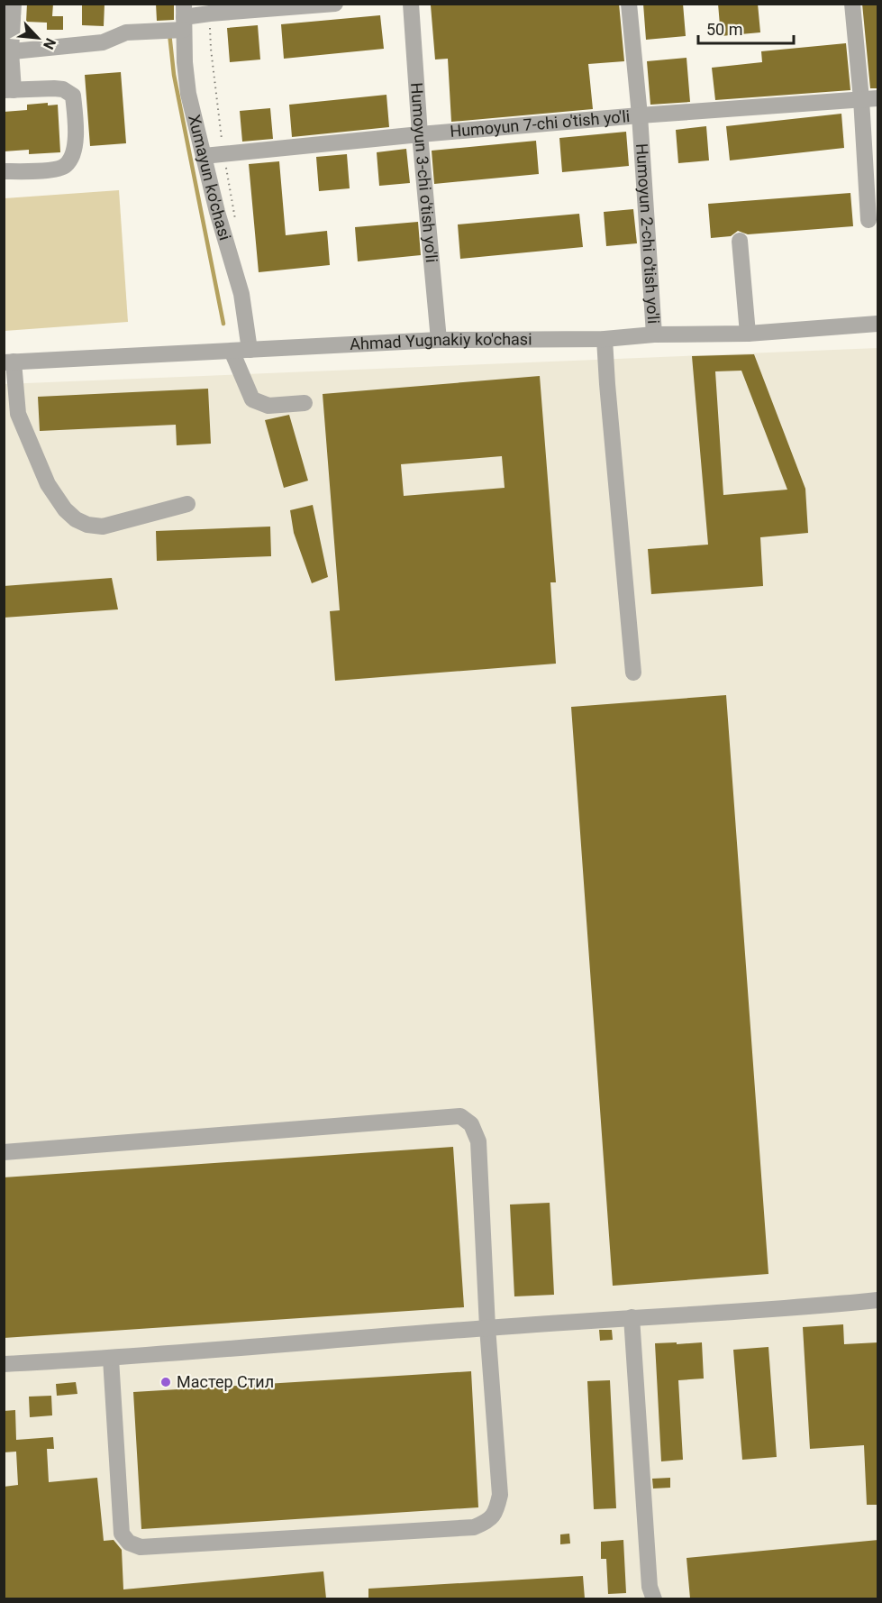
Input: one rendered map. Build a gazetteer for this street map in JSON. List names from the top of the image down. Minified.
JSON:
{"streets":{"street":["Humoyun 7-chi o'tish yo'li","Humoyun 3-chi o'tish yo'li","Xumayun ko'chasi","Humoyun 2-chi o'tish yo'li","Ahmad Yugnakiy ko'chasi"]},"crossings":[["Humoyun 7-chi o'tish yo'li","Humoyun 3-chi o'tish yo'li"],["Humoyun 7-chi o'tish yo'li","Xumayun ko'chasi"],["Humoyun 7-chi o'tish yo'li","Humoyun 2-chi o'tish yo'li"],["Humoyun 3-chi o'tish yo'li","Ahmad Yugnakiy ko'chasi"],["Xumayun ko'chasi","Ahmad Yugnakiy ko'chasi"],["Humoyun 2-chi o'tish yo'li","Ahmad Yugnakiy ko'chasi"]],"places":["Мастер Стил"],"scale_bar":"50 m","north":"bottom right"}
